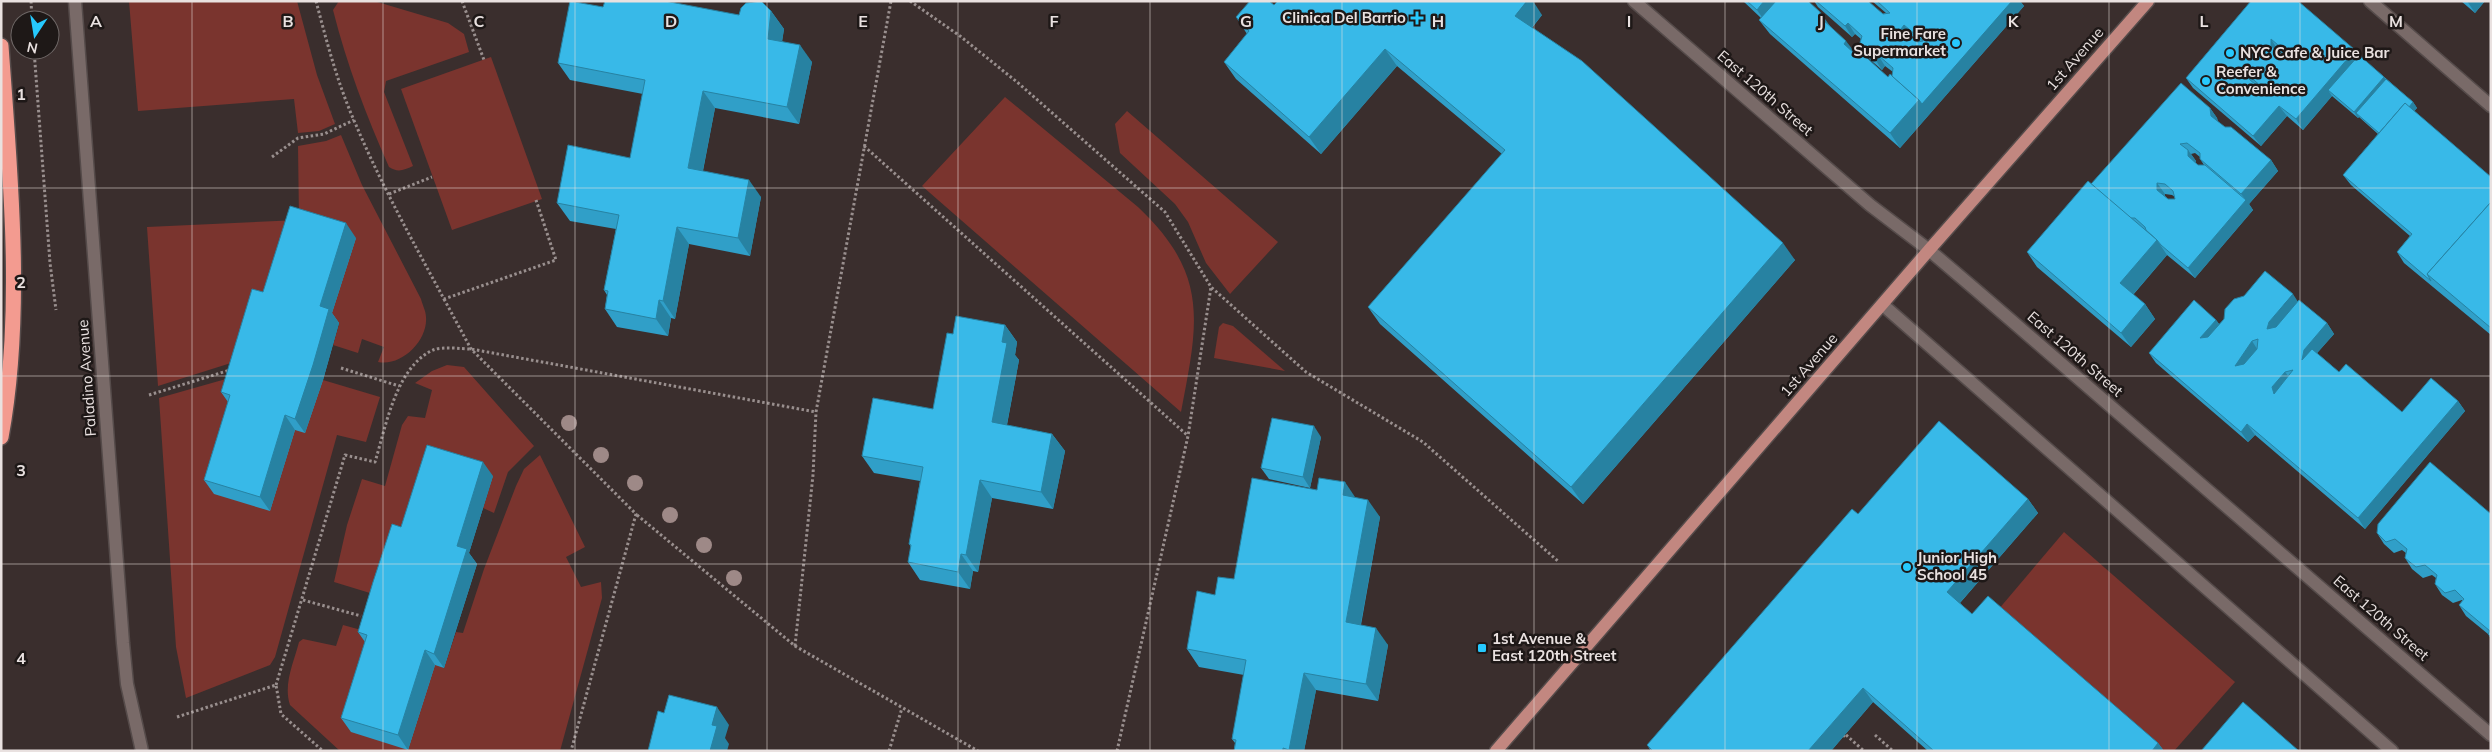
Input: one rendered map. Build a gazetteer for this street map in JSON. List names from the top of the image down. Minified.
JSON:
{"streets":{"main road":["1st Avenue"],"street":["East 120th Street","Paladino Avenue"]},"crossings":[["1st Avenue","East 120th Street"]],"places":{"health":["Clinica Del Barrio"],"other":["Fine Fare Supermarket","NYC Cafe & Juice Bar","Reefer & Convenience","Junior High School 45"],"transit":["1st Avenue & East 120th Street"]},"north":"bottom","grid":{"columns":["A","B","C","D","E","F","G","H","I","J","K","L","M"],"rows":["1","2","3","4"]}}
